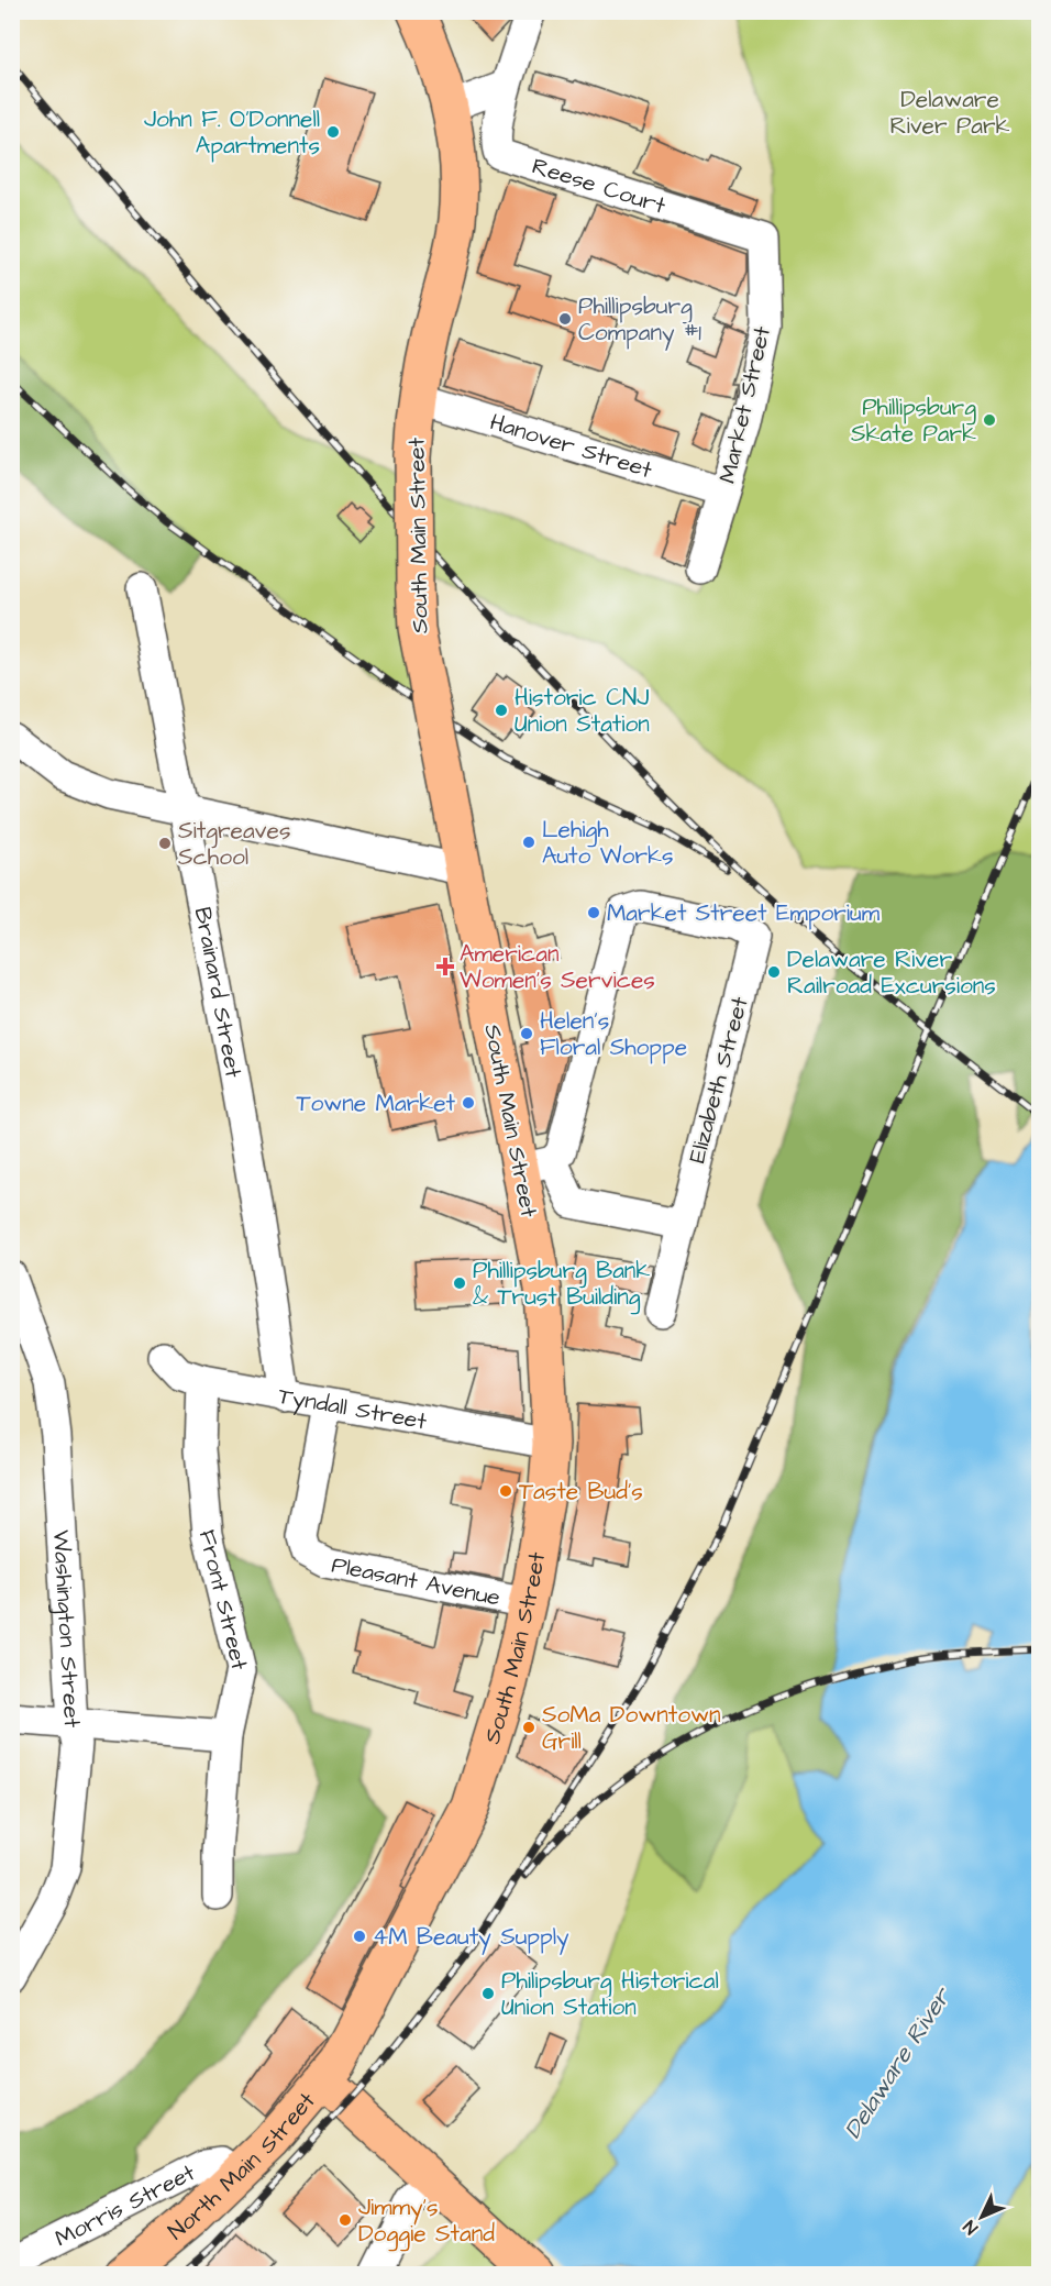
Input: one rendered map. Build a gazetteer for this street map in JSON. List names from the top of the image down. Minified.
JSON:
{"streets":{"main road":["South Main Street","North Main Street"],"street":["Reese Court","Market Street","Hanover Street","Brainard Street","Elizabeth Street","Tyndall Street","Pleasant Avenue","Front Street","Washington Street","Morris Street"]},"crossings":[["Reese Court","Market Street"],["Market Street","Hanover Street"],["Hanover Street","South Main Street"],["South Main Street","Elizabeth Street"],["South Main Street","Tyndall Street"],["South Main Street","Pleasant Avenue"],["South Main Street","North Main Street"],["Brainard Street","Tyndall Street"],["Tyndall Street","Pleasant Avenue"],["Tyndall Street","Front Street"],["North Main Street","Morris Street"]],"water":["Delaware River"],"parks":["Delaware River Park"],"places":{"other":["John F. O'Donnell Apartments","Phillipsburg Company #1","Phillipsburg Skate Park","Historic CNJ Union Station","Lehigh Auto Works","Sitgreaves School","Market Street Emporium","Delaware River Railroad Excursions","Helen's Floral Shoppe","Towne Market","Phillipsburg Bank & Trust Building","Taste Bud's","SoMa Downtown Grill","4M Beauty Supply","Philipsburg Historical Union Station","Jimmy's Doggie Stand"],"health":["American Women's Services"]},"north":"bottom left"}
